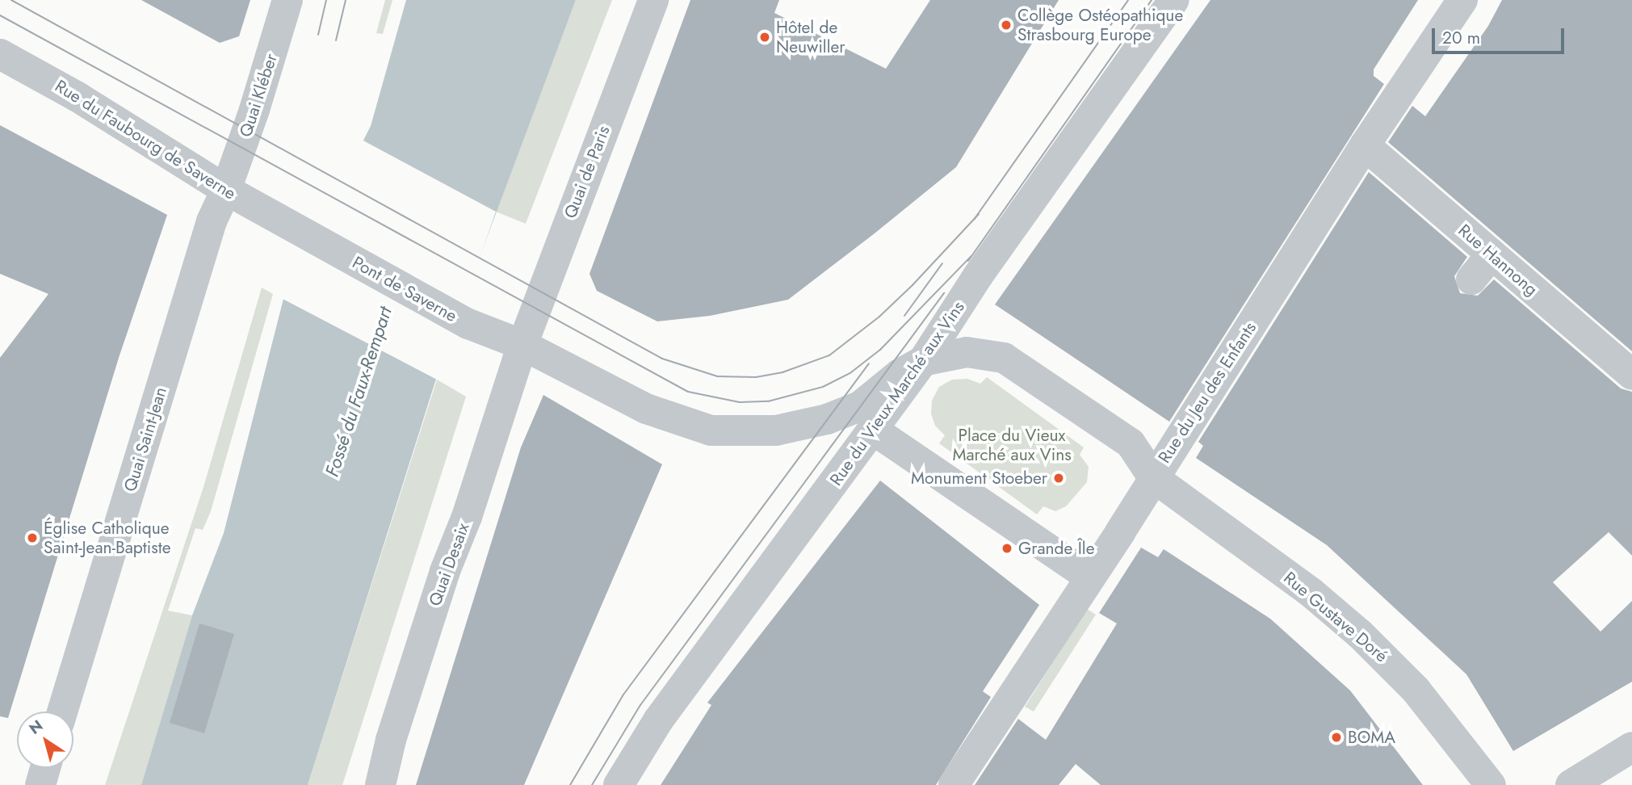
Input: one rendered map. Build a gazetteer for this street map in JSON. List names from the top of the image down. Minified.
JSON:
{"streets":{"street":["Quai Kléber","Rue du Faubourg de Saverne","Quai de Paris","Rue Hannong","Pont de Saverne","Rue du Jeu des Enfants","Rue du Vieux Marché aux Vins","Quai Saint-Jean","Quai Desaix","Rue Gustave Doré"]},"crossings":[["Quai Kléber","Rue du Faubourg de Saverne"],["Quai Kléber","Quai Saint-Jean"],["Rue du Faubourg de Saverne","Pont de Saverne"],["Rue du Faubourg de Saverne","Quai Saint-Jean"],["Quai de Paris","Pont de Saverne"],["Quai de Paris","Quai Desaix"],["Rue Hannong","Rue du Jeu des Enfants"],["Pont de Saverne","Rue du Vieux Marché aux Vins"],["Pont de Saverne","Quai Desaix"],["Rue du Jeu des Enfants","Rue Gustave Doré"]],"water":["Fossé du Faux-Rempart"],"parks":["Place du Vieux Marché aux Vins"],"places":["Collège Ostéopathique Strasbourg Europe","Hôtel de Neuwiller","Monument Stoeber","Église Catholique Saint-Jean-Baptiste","Grande Île","BOMA"],"scale_bar":"20 m","north":"top left"}
